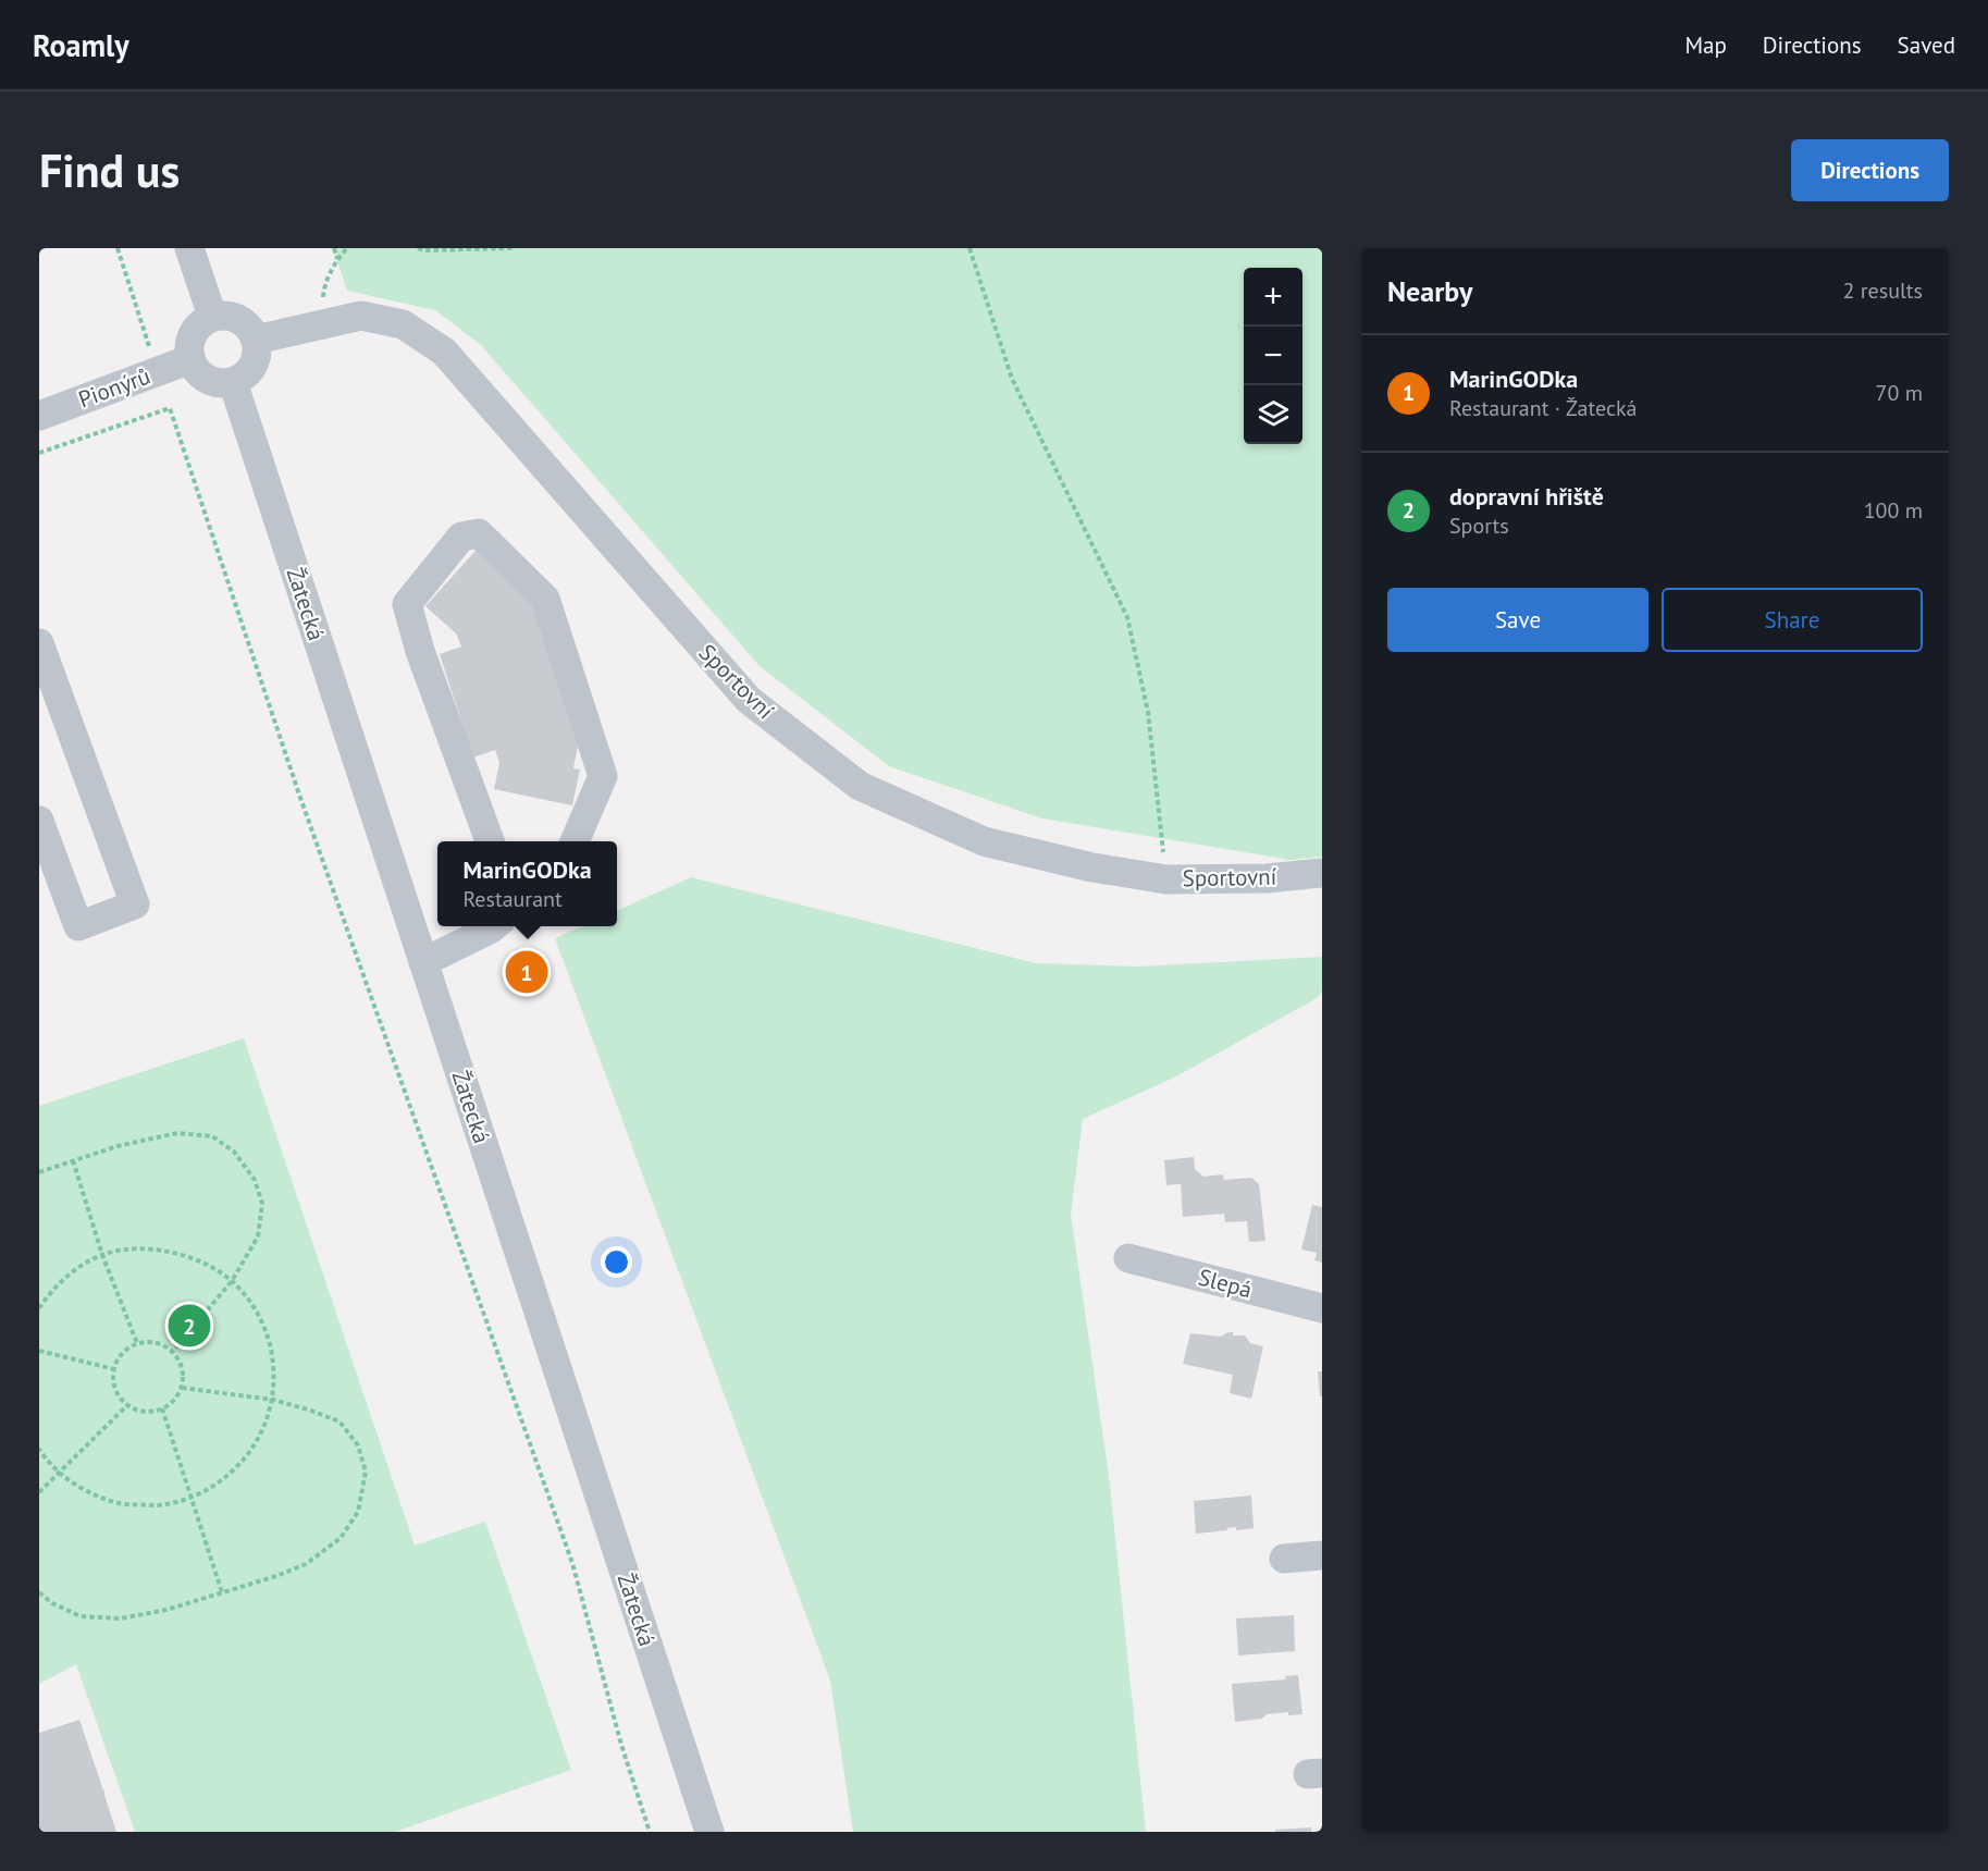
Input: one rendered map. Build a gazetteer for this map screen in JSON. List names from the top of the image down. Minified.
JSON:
{"streets":{"street":["Pionýrů","Žatecká","Sportovní","Slepá"]},"crossings":[["Pionýrů","Žatecká"],["Pionýrů","Sportovní"],["Žatecká","Sportovní"]],"page":{"header":"Roamly","nav":["Map","Directions","Saved"],"buttons":["Directions",["Save","Share"]],"title":"Find us","heading":["Nearby","2 results"],"map_buttons":["+","−"],"list":[{"mark":"1","name":"MarinGODka","note":"Restaurant · Žatecká","value":"70 m"},{"mark":"2","name":"dopravní hřiště","note":"Sports","value":"100 m"}],"popup":["MarinGODka","Restaurant"],"pins":["1","2"]}}
